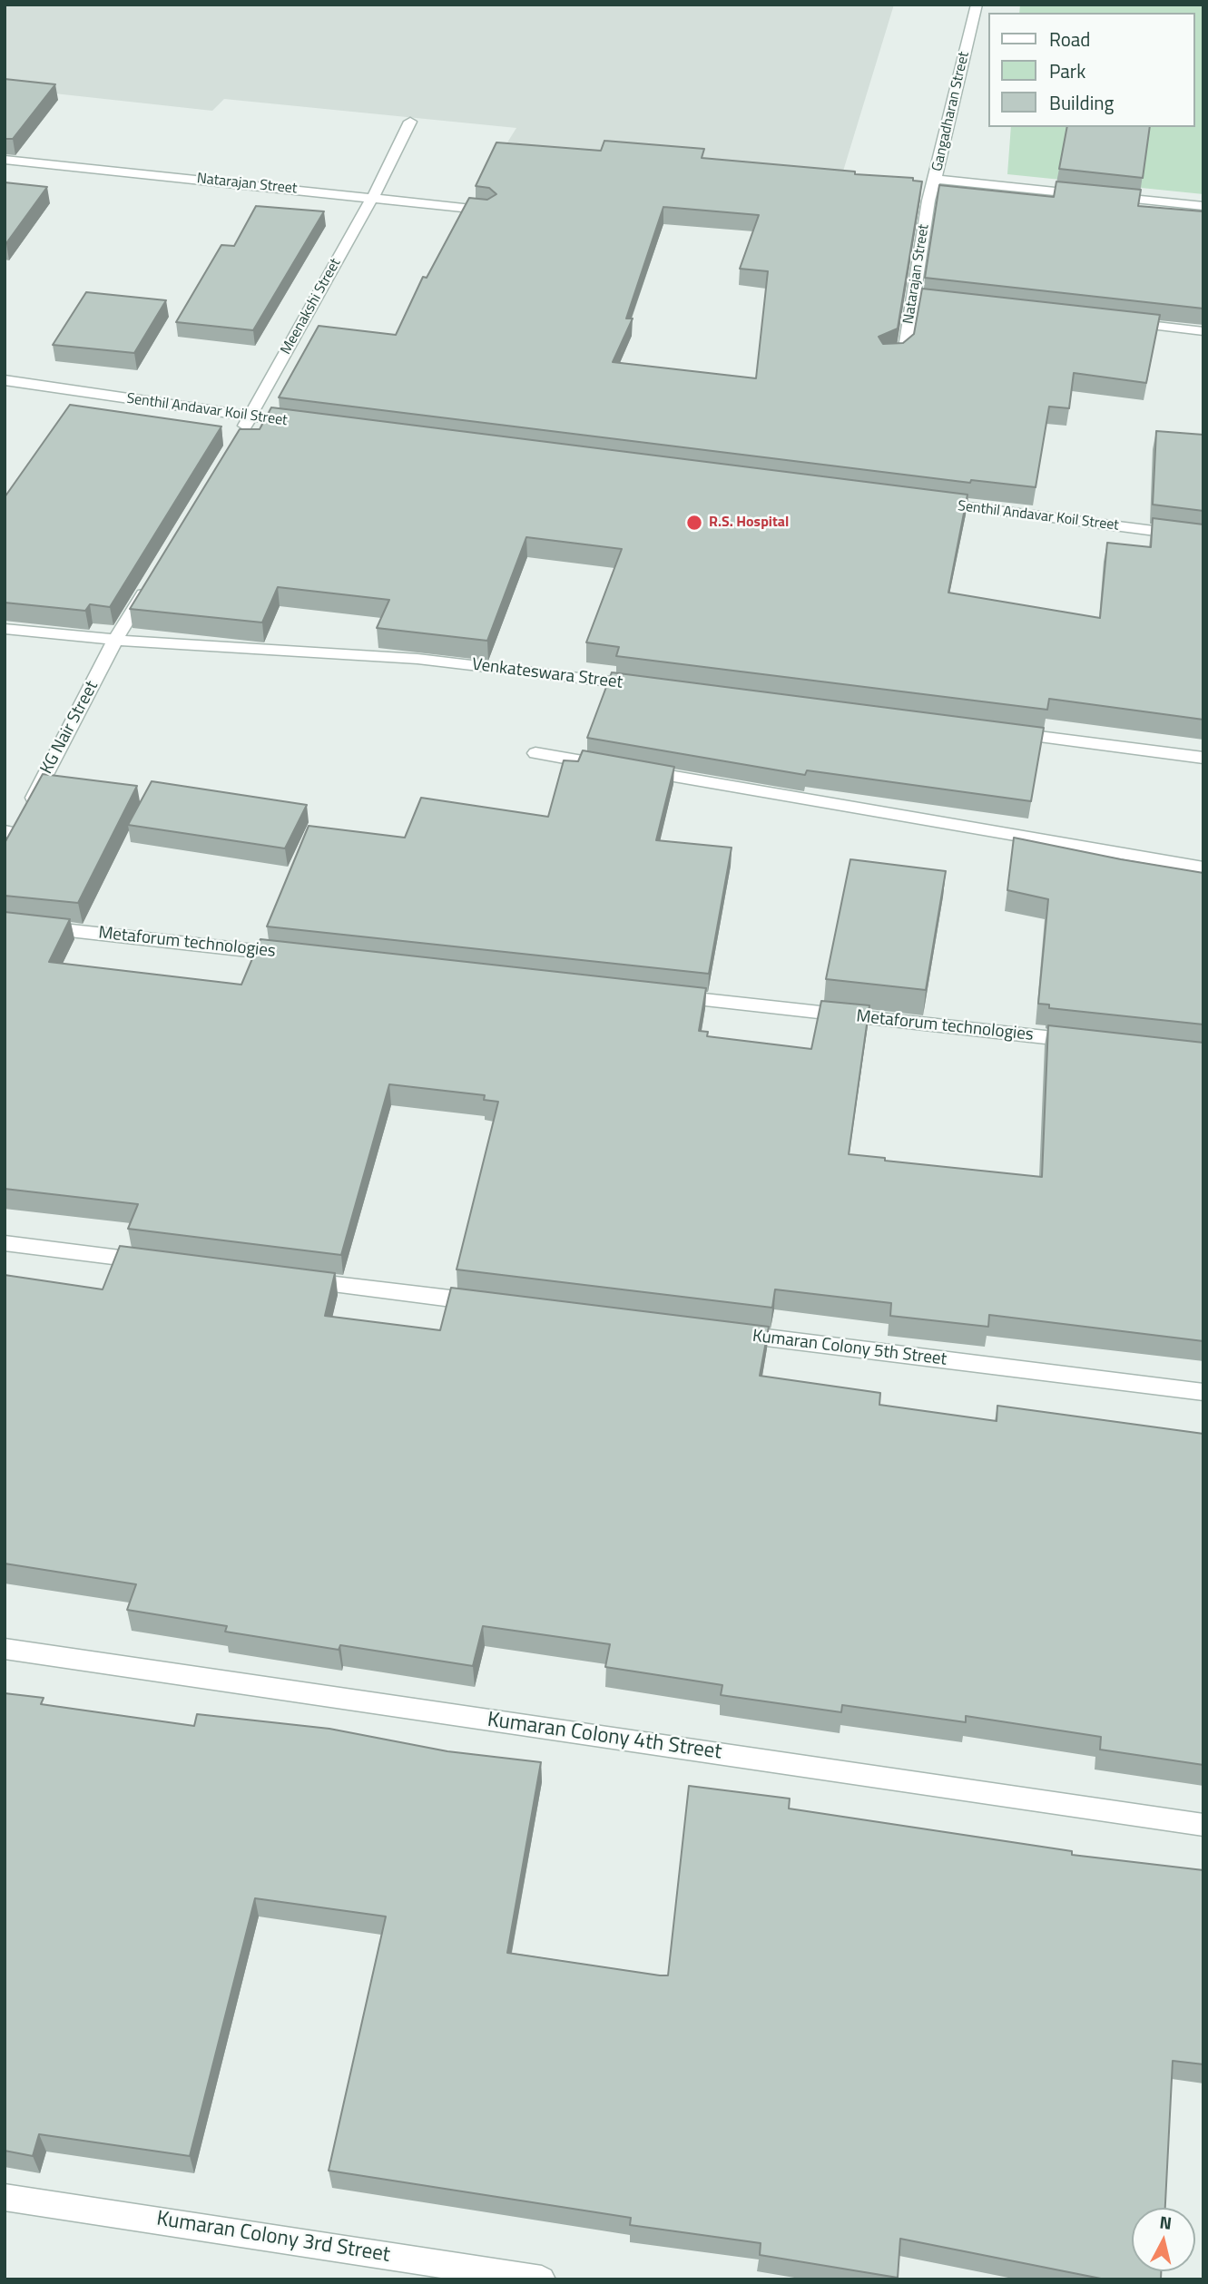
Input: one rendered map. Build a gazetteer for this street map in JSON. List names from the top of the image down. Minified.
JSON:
{"streets":{"street":["Gangadharan Street","Natarajan Street","Meenakshi Street","Senthil Andavar Koil Street","Venkateswara Street","KG Nair Street","Metaforum technologies","Kumaran Colony 5th Street","Kumaran Colony 4th Street","Kumaran Colony 3rd Street"]},"crossings":[["Gangadharan Street","Natarajan Street"],["Natarajan Street","Meenakshi Street"],["Meenakshi Street","Senthil Andavar Koil Street"],["Venkateswara Street","KG Nair Street"]],"places":["R.S. Hospital"],"legend":["Road","Park","Building"],"north":"top"}
